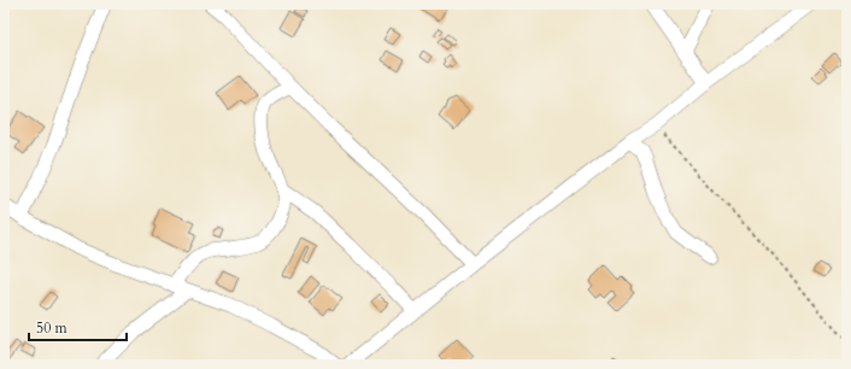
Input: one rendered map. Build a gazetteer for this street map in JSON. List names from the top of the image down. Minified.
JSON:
{"scale_bar":"50 m"}
